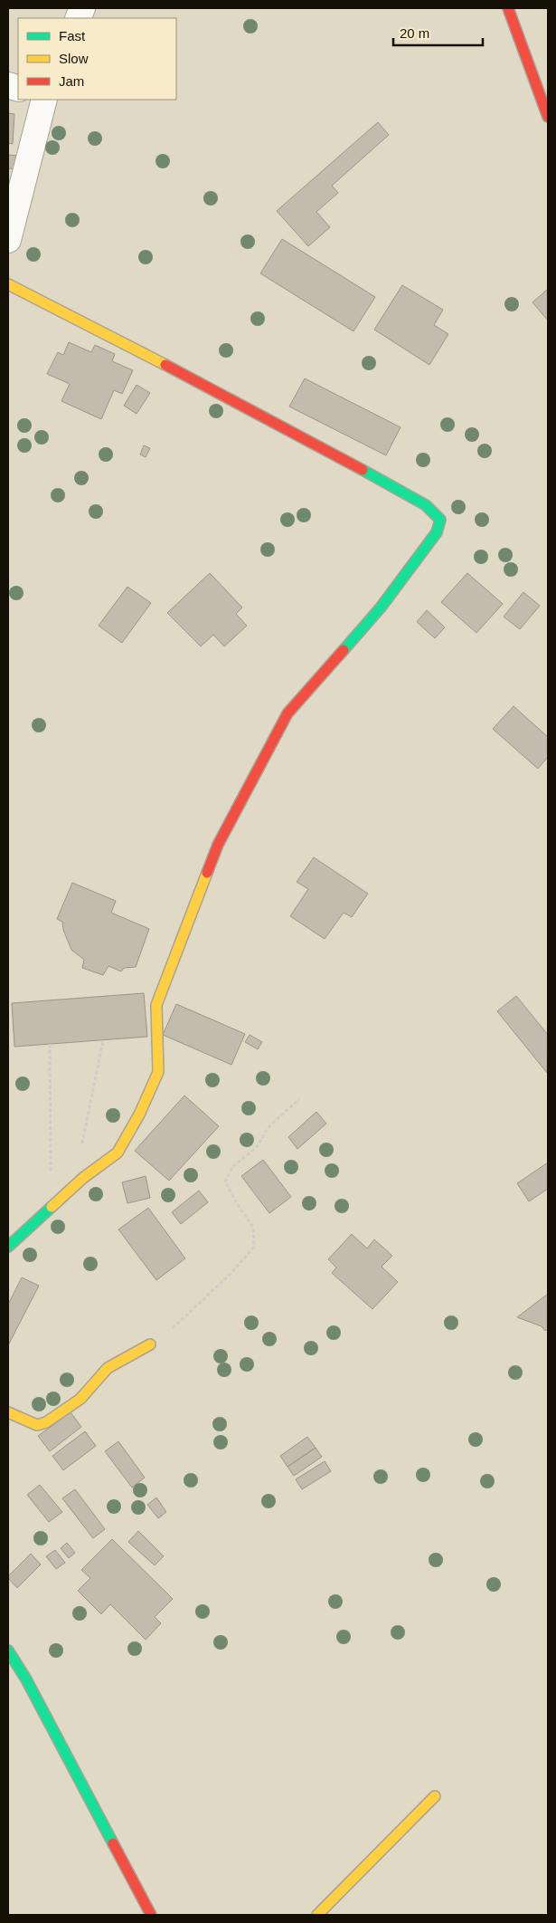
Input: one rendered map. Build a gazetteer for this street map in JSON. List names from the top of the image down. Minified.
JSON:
{"legend":["Fast","Slow","Jam"],"scale_bar":"20 m"}
